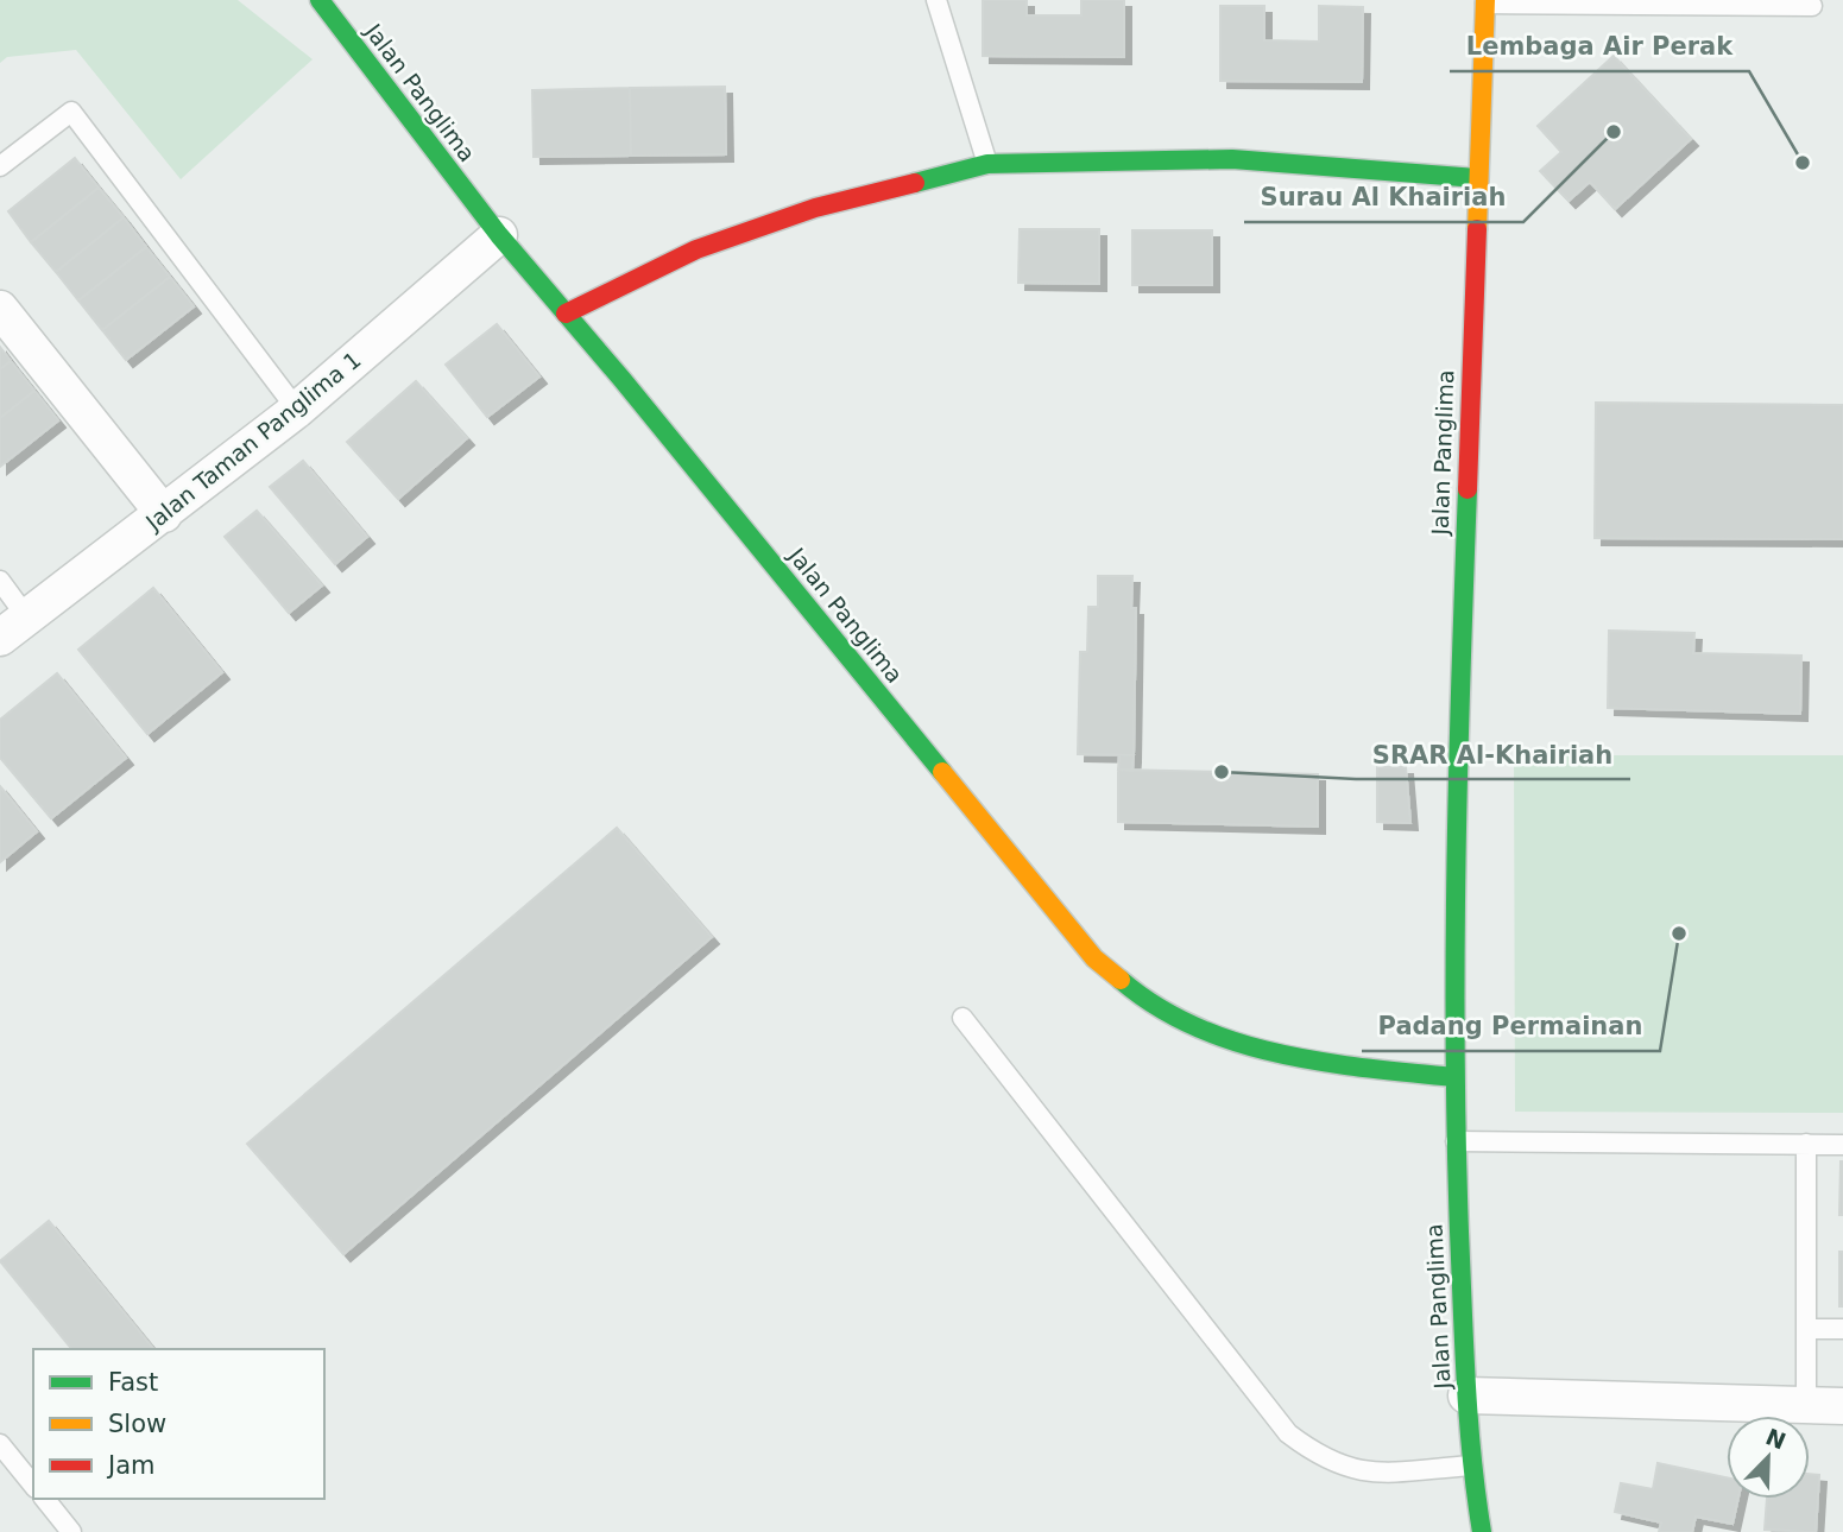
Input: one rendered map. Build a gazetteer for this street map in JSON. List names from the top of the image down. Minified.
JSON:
{"streets":{"street":["Jalan Panglima","Jalan Taman Panglima 1"]},"crossings":[["Jalan Panglima","Jalan Taman Panglima 1"]],"places":["Surau Al Khairiah","Lembaga Air Perak","SRAR Al-Khairiah","Padang Permainan"],"legend":["Fast","Slow","Jam"],"north":"top right"}
